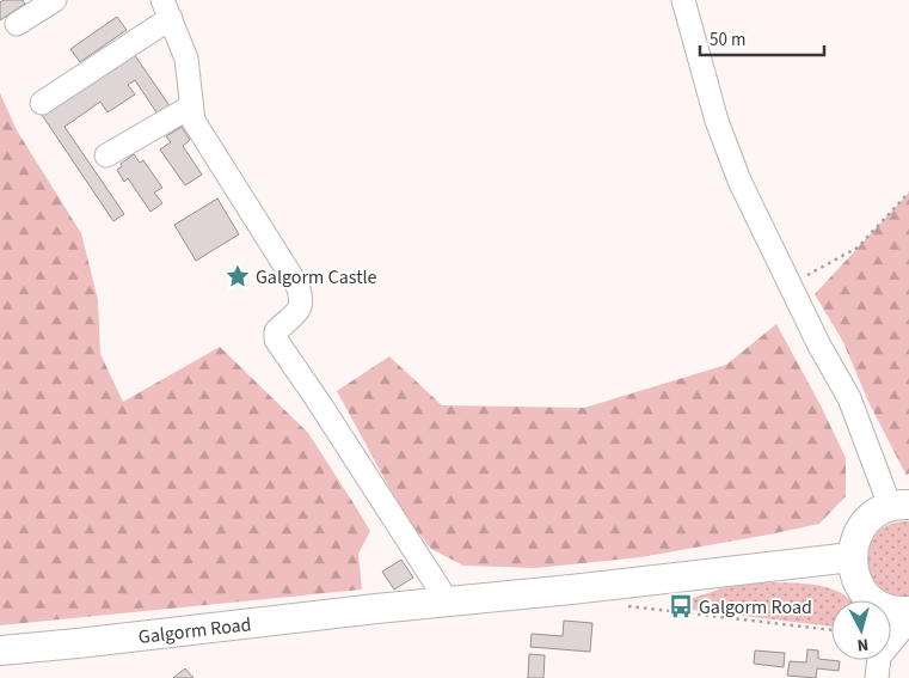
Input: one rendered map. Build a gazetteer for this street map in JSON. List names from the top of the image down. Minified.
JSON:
{"streets":{"main road":["Galgorm Road"]},"places":{"place":["Galgorm Castle"],"bus stop":["Galgorm Road"]},"scale_bar":"50 m","north":"bottom"}
